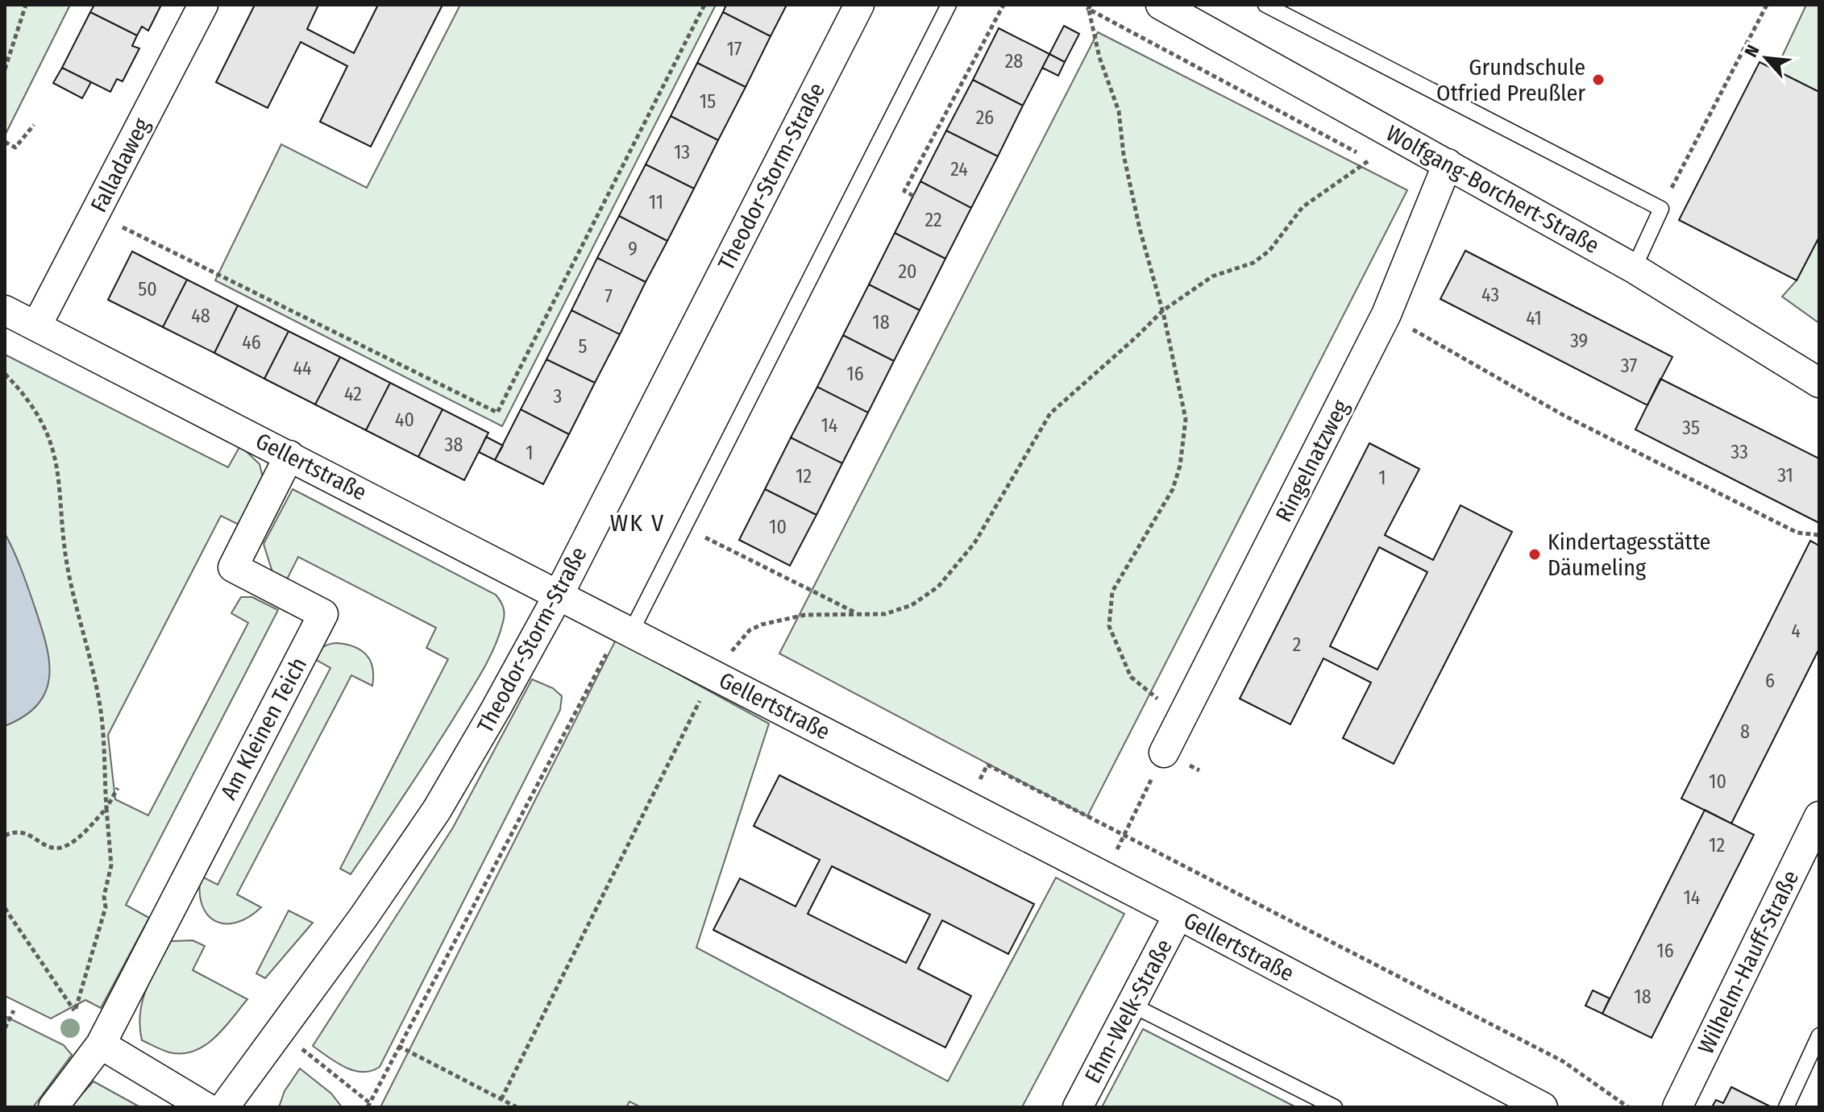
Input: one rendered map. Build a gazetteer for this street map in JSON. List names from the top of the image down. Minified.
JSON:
{"streets":{"street":["Falladaweg","Theodor-Storm-Straße","Wolfgang-Borchert-Straße","Ringelnatzweg","Gellertstraße","Am Kleinen Teich","Wilhelm-Hauff-Straße","Ehm-Welk-Straße"]},"crossings":[["Falladaweg","Gellertstraße"],["Theodor-Storm-Straße","Gellertstraße"],["Wolfgang-Borchert-Straße","Ringelnatzweg"],["Gellertstraße","Am Kleinen Teich"],["Gellertstraße","Ehm-Welk-Straße"]],"districts":["WK V"],"places":["Grundschule Otfried Preußler","Kindertagesstätte Däumeling"],"house_numbers":["17","28","15","26","13","24","11","22","9","20","50","43","7","48","41","18","39","46","5","37","44","16","42","3","40","14","35","38","33","1","31","12","1","10","4","2","6","8","10","12","14","16","18"],"north":"top left"}
